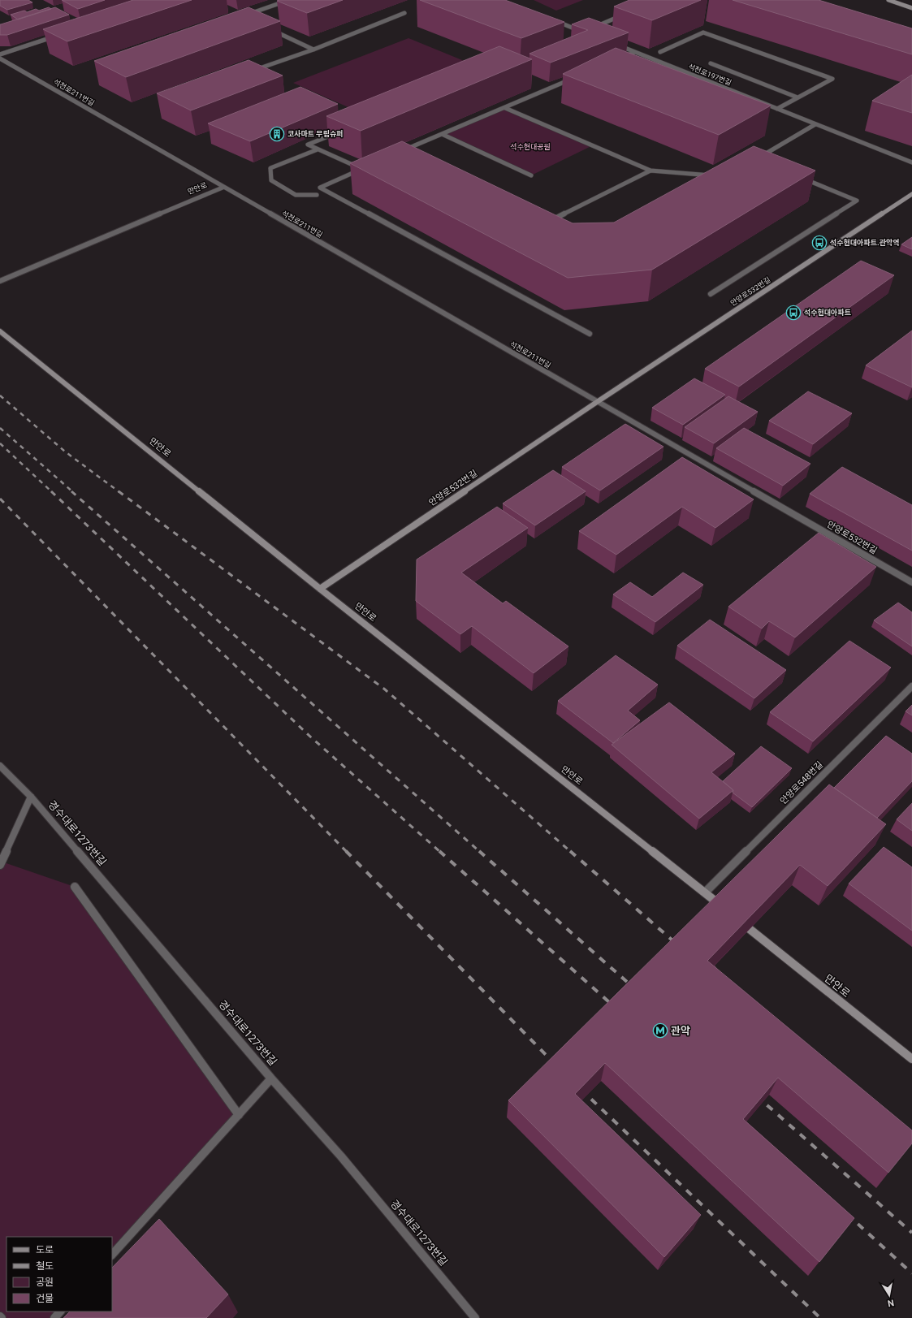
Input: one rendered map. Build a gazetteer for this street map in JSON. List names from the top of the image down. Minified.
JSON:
{"streets":{"street":["석천로197번길","석천로211번길","만안로","안양로532번길","안양로548번길","경수대로1273번길"]},"crossings":[["석천로211번길","만안로"],["석천로211번길","안양로532번길"],["만안로","안양로532번길"],["만안로","안양로548번길"]],"parks":["석수현대공원"],"places":{"building":["코사마트 무림슈퍼"],"bus stop":["석수현대아파트.관악역","석수현대아파트"],"metro station":["관악"]},"legend":["도로","철도","공원","건물"],"north":"bottom"}
